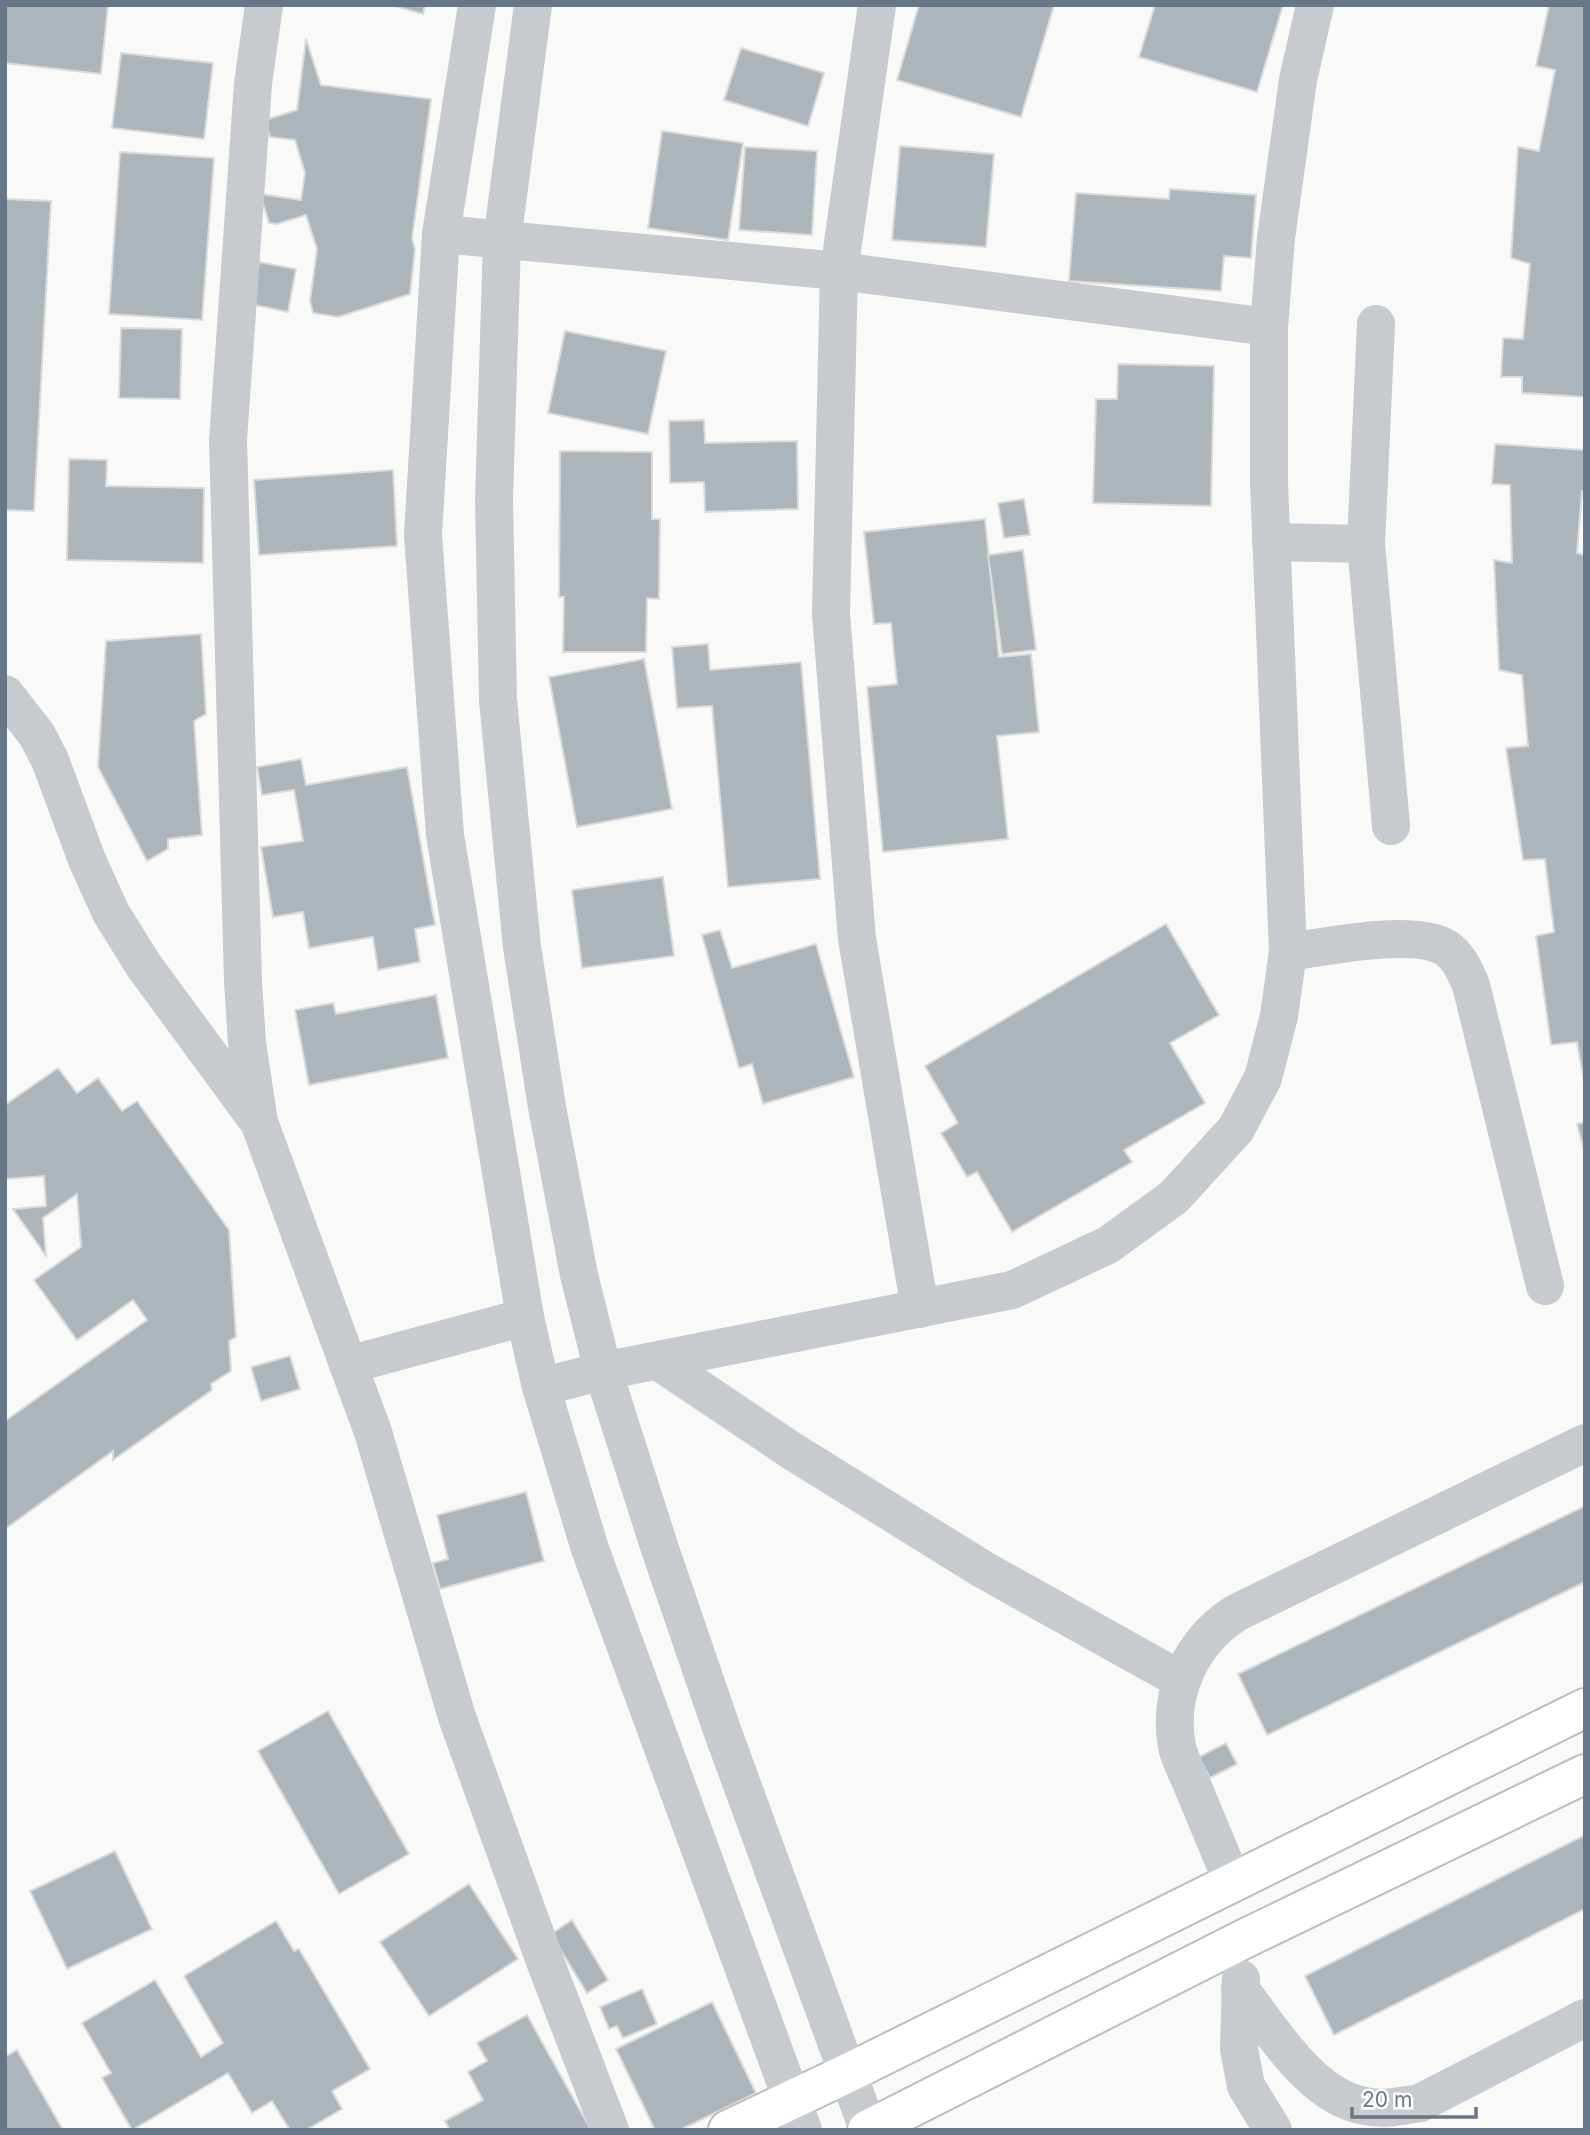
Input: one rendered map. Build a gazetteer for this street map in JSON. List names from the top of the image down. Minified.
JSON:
{"scale_bar":"20 m"}
